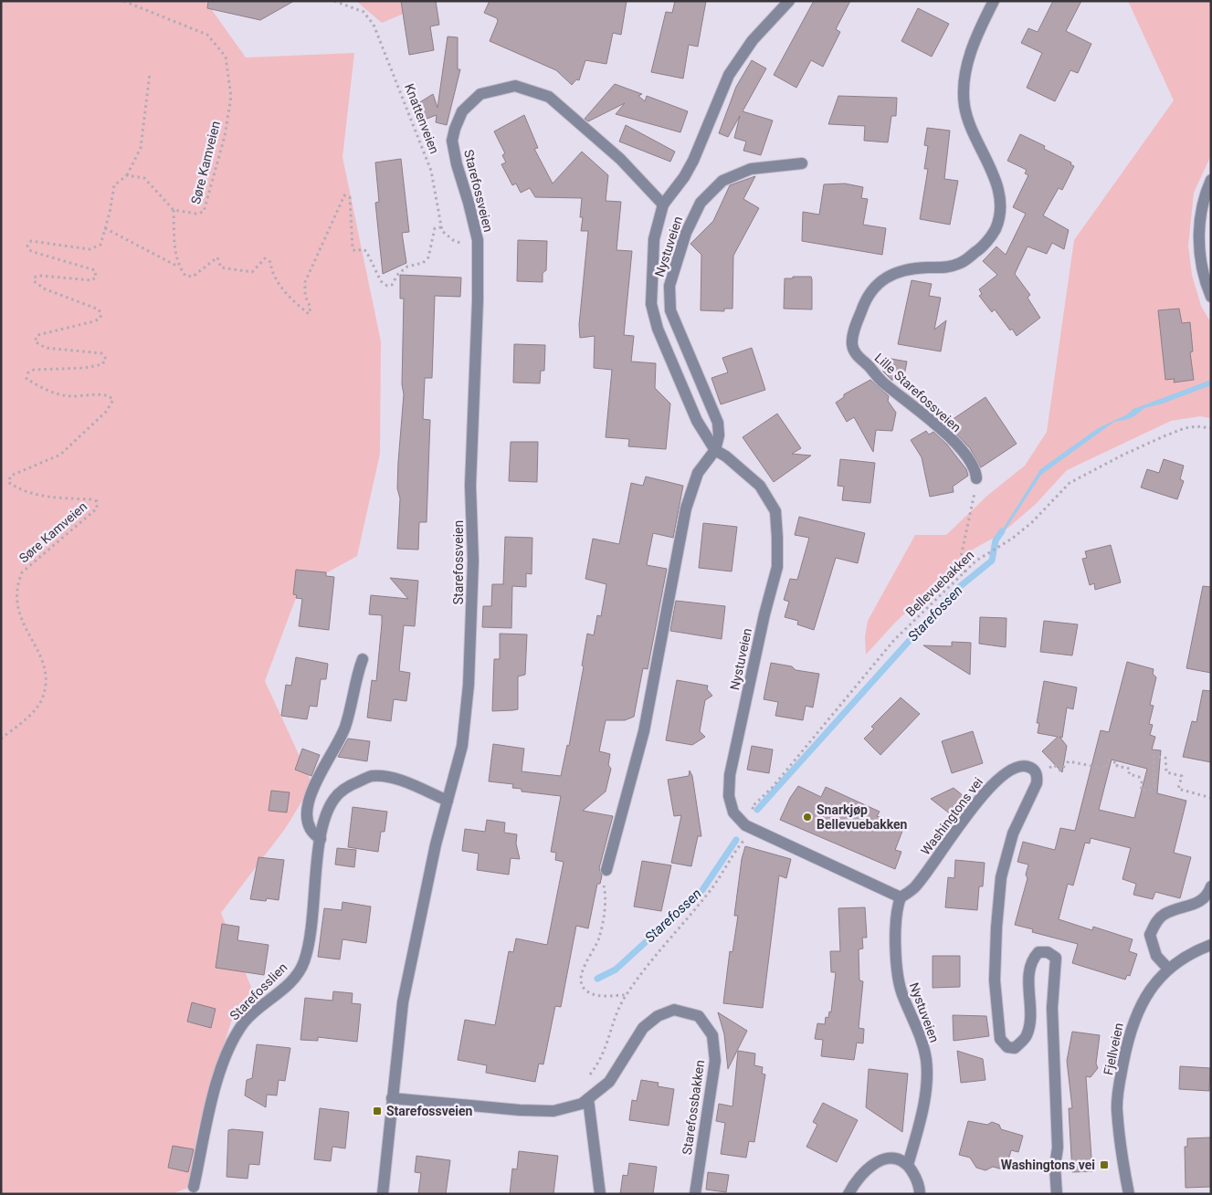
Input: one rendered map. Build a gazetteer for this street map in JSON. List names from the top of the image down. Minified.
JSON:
{"streets":{"street":["Starefossveien","Nystuveien","Lille Starefossveien","Washingtons vei","Starefosslien","Fjellveien","Starefossbakken"],"path":["Knattenveien","Søre Kamveien","Bellevuebakken"]},"crossings":[["Starefossveien","Starefosslien"],["Starefossveien","Starefossbakken"],["Nystuveien","Washingtons vei"]],"water":["Starefossen"],"places":{"other":["Snarkjøp Bellevuebakken"],"transit":["Starefossveien","Washingtons vei"]}}
